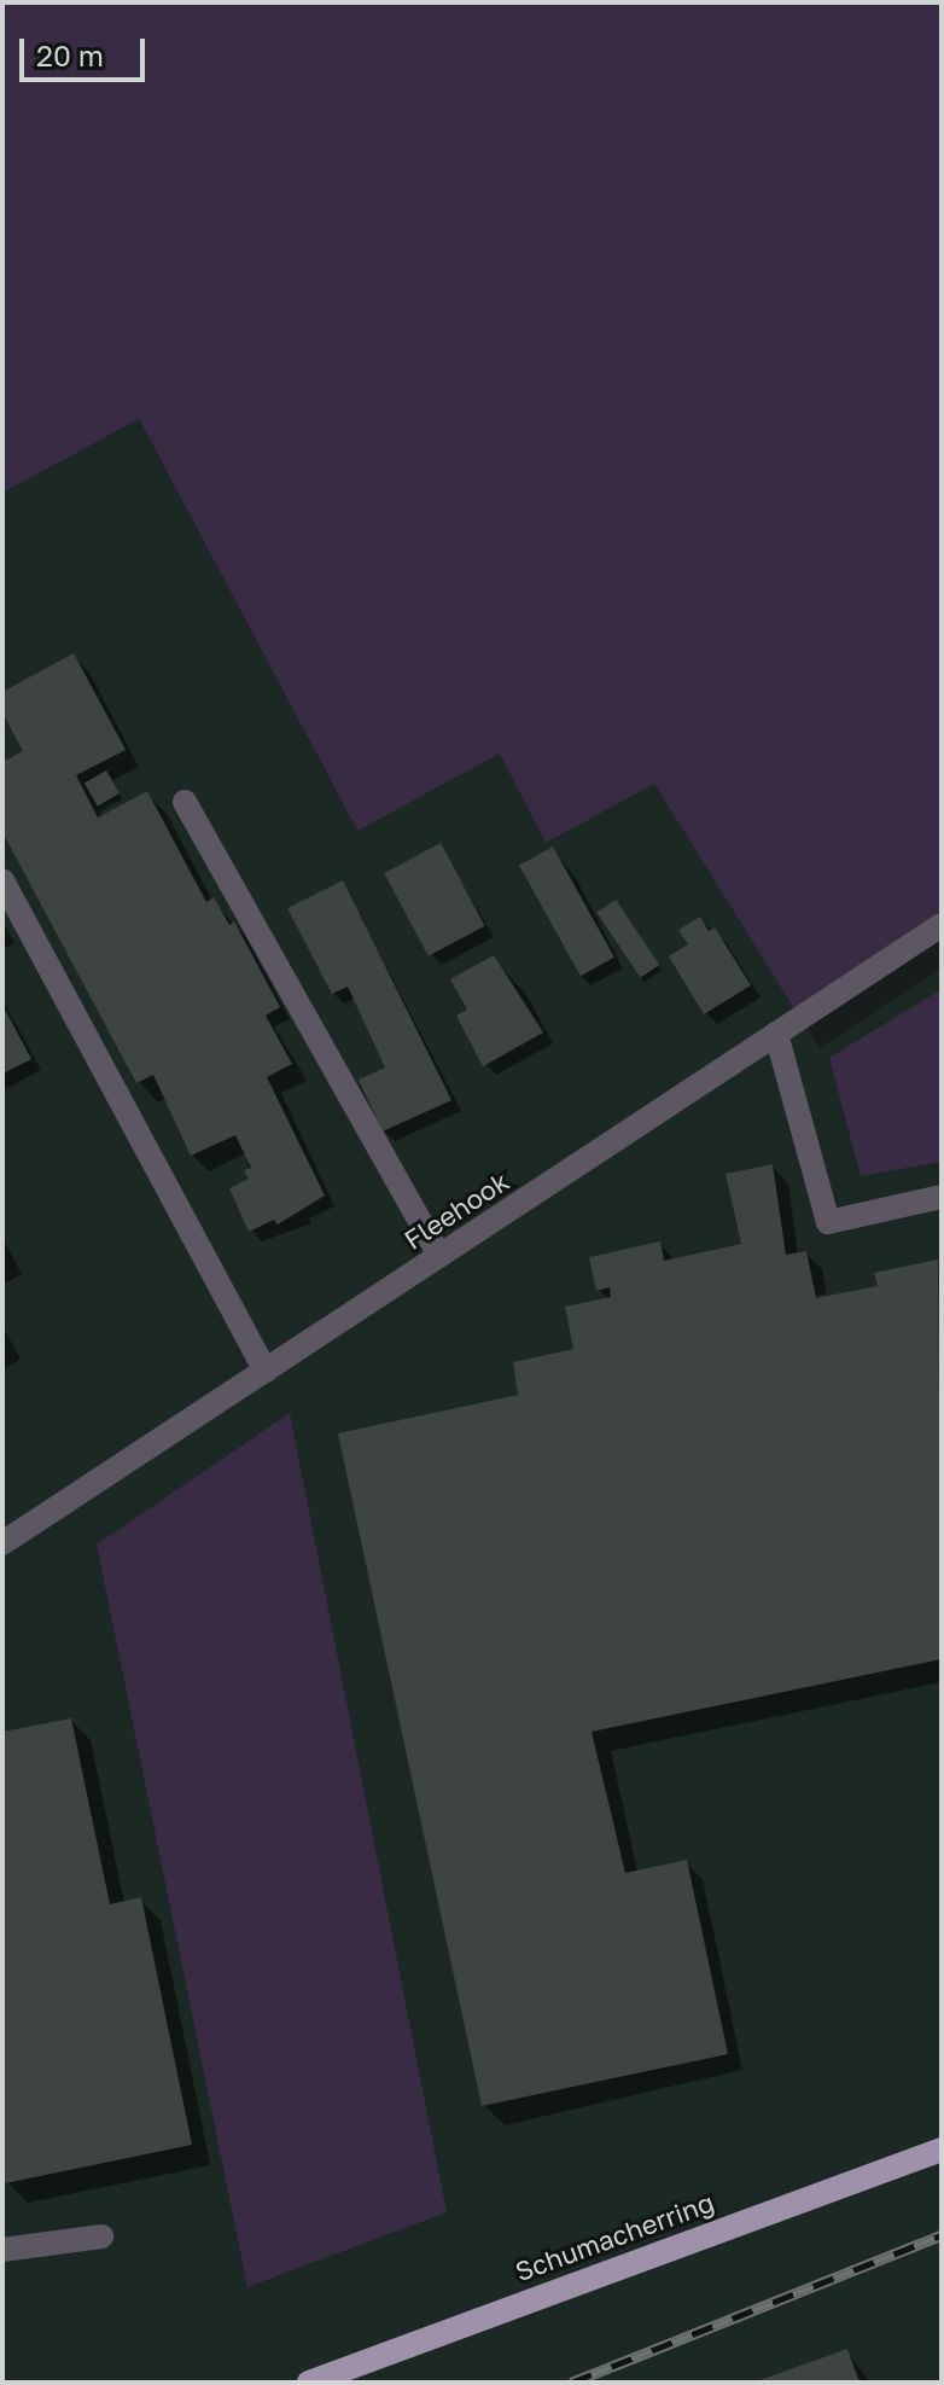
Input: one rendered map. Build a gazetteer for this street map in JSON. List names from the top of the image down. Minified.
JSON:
{"streets":{"main road":["Schumacherring"],"street":["Fleehook"]},"scale_bar":"20 m"}
